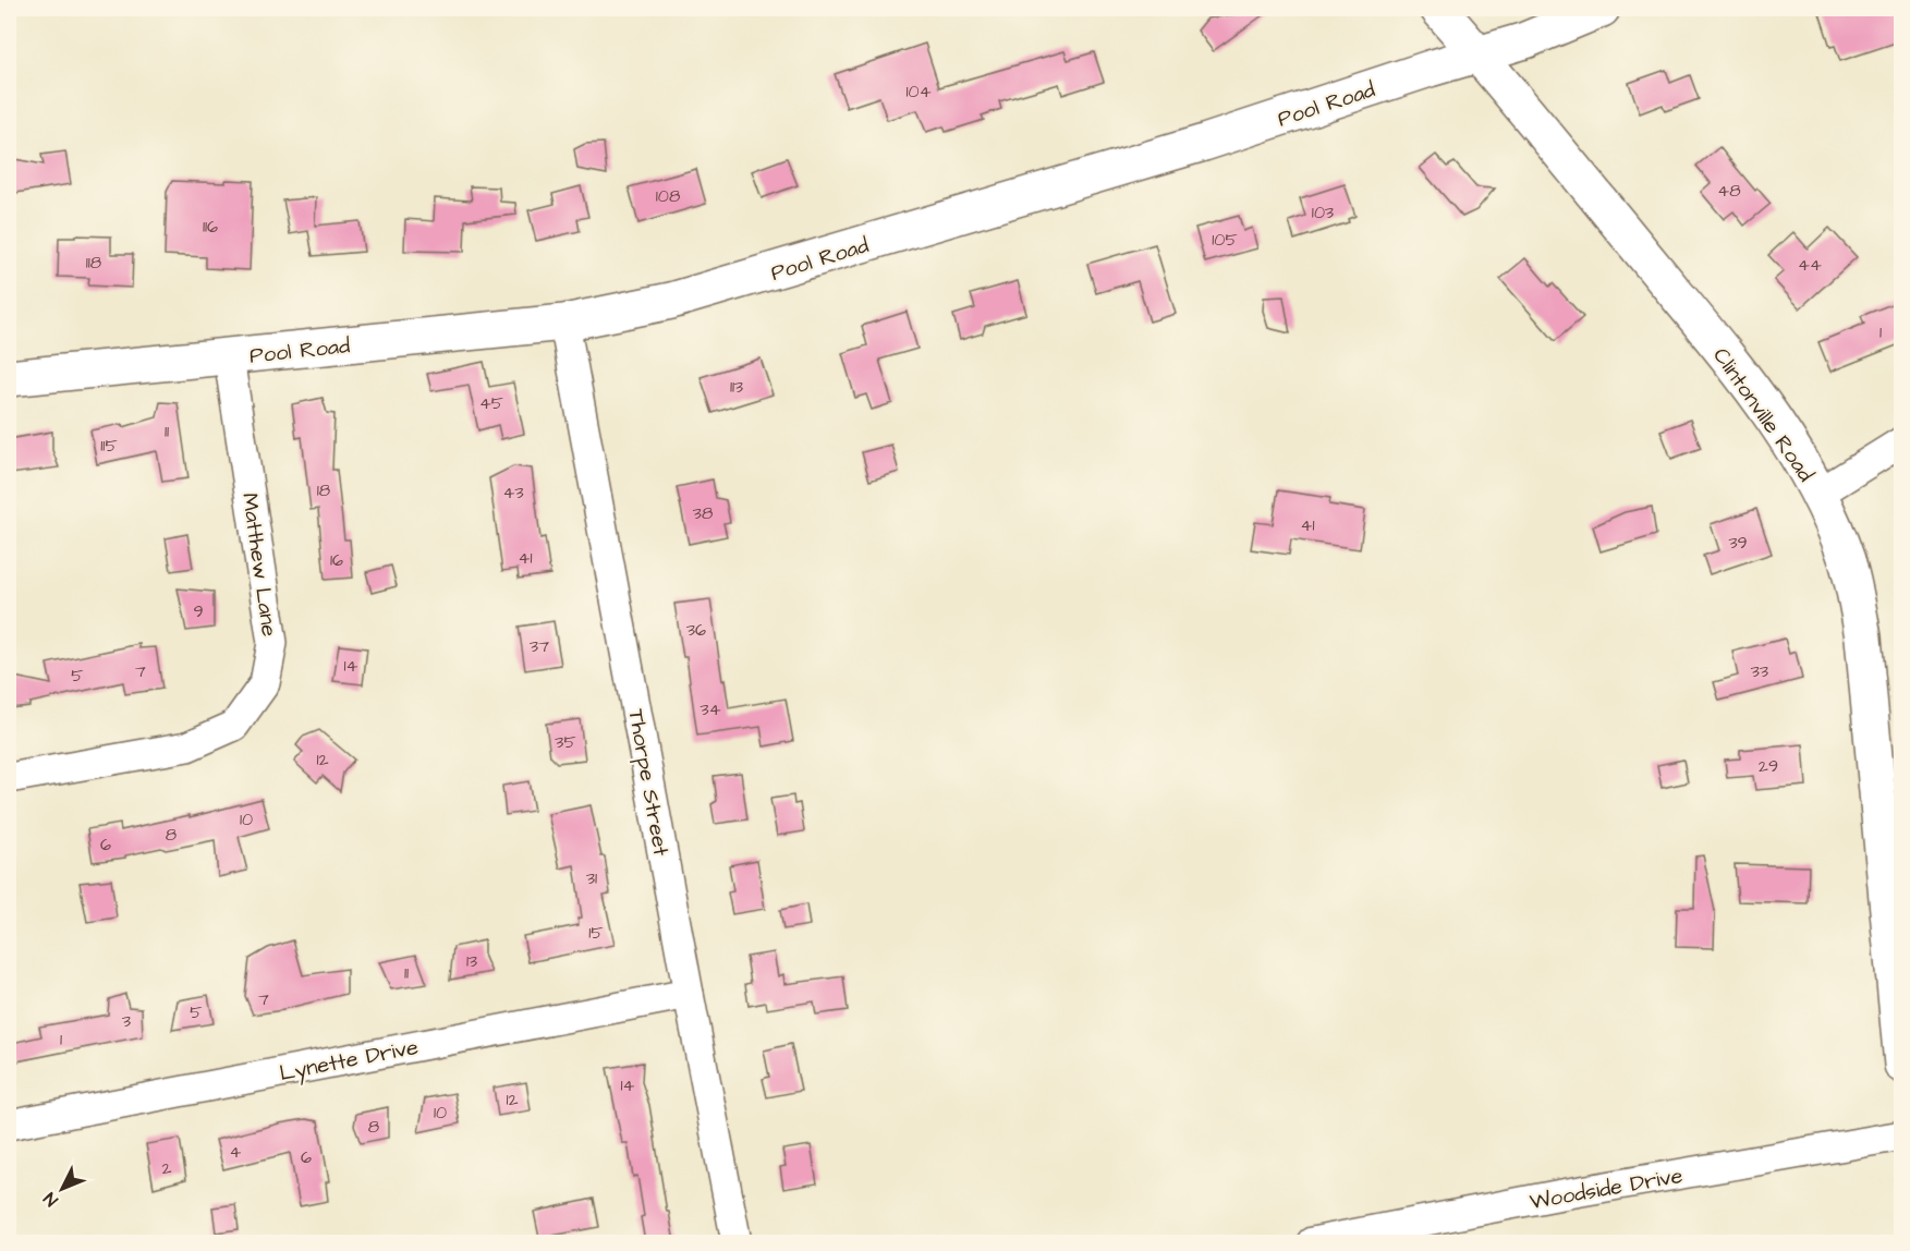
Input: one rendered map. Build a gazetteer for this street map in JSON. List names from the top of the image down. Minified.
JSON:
{"streets":{"street":["Pool Road","Clintonville Road","Matthew Lane","Thorpe Street","Lynette Drive","Woodside Drive"]},"crossings":[["Pool Road","Clintonville Road"],["Pool Road","Matthew Lane"],["Pool Road","Thorpe Street"],["Thorpe Street","Lynette Drive"]],"house_numbers":["104","48","108","103","116","105","118","44","1","113","45","11","115","18","43","38","41","39","41","16","9","36","37","14","7","33","5","34","35","12","29","10","8","6","31","15","13","11","7","5","3","1","14","12","10","8","4","6","2"],"north":"bottom left"}
